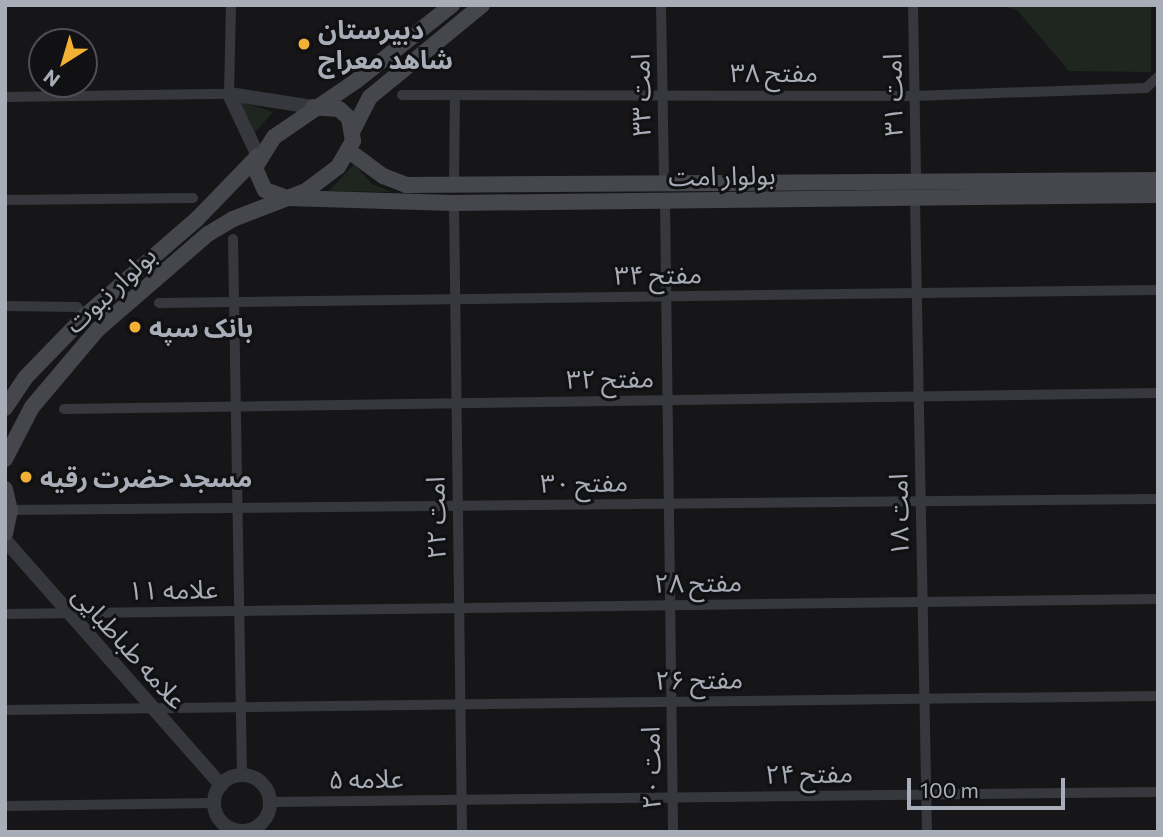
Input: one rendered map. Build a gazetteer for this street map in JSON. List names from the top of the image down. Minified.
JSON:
{"streets":{"main road":["بولوار امت","بولوار نبوت"],"street":["مفتح ۳۸","امت ۳۳","امت ۳۱","مفتح ۳۴","مفتح ۳۲","مفتح ۳۰","امت ۱۸","امت ۲۲","مفتح ۲۸","علامه ۱۱","علامه طباطبایی","مفتح ۲۶","امت ۲۰","مفتح ۲۴","علامه ۵"]},"crossings":[["مفتح ۳۸","امت ۳۳"],["مفتح ۳۸","امت ۳۱"],["مفتح ۳۸","امت ۲۲"],["امت ۳۳","بولوار امت"],["امت ۳۳","امت ۲۰"],["امت ۳۱","بولوار امت"],["امت ۳۱","امت ۱۸"],["بولوار امت","بولوار نبوت"],["بولوار امت","امت ۱۸"],["بولوار امت","امت ۲۲"],["بولوار امت","امت ۲۰"],["مفتح ۳۴","امت ۱۸"],["مفتح ۳۴","امت ۲۲"],["مفتح ۳۴","امت ۲۰"],["مفتح ۳۲","امت ۱۸"],["مفتح ۳۲","امت ۲۲"],["مفتح ۳۲","امت ۲۰"],["مفتح ۳۰","امت ۱۸"],["مفتح ۳۰","امت ۲۲"],["مفتح ۳۰","امت ۲۰"],["امت ۱۸","مفتح ۲۸"],["امت ۱۸","مفتح ۲۶"],["امت ۱۸","مفتح ۲۴"],["امت ۲۲","مفتح ۲۸"],["امت ۲۲","مفتح ۲۶"],["امت ۲۲","مفتح ۲۴"],["امت ۲۲","علامه ۵"],["مفتح ۲۸","علامه ۱۱"],["مفتح ۲۸","امت ۲۰"],["علامه ۱۱","علامه طباطبایی"],["علامه طباطبایی","مفتح ۲۶"],["علامه طباطبایی","علامه ۵"],["مفتح ۲۶","امت ۲۰"],["امت ۲۰","مفتح ۲۴"],["مفتح ۲۴","علامه ۵"]],"places":["دبیرستان شاهد معراج","بانک سپه","مسجد حضرت رقیه"],"scale_bar":"100 m","north":"bottom left"}
